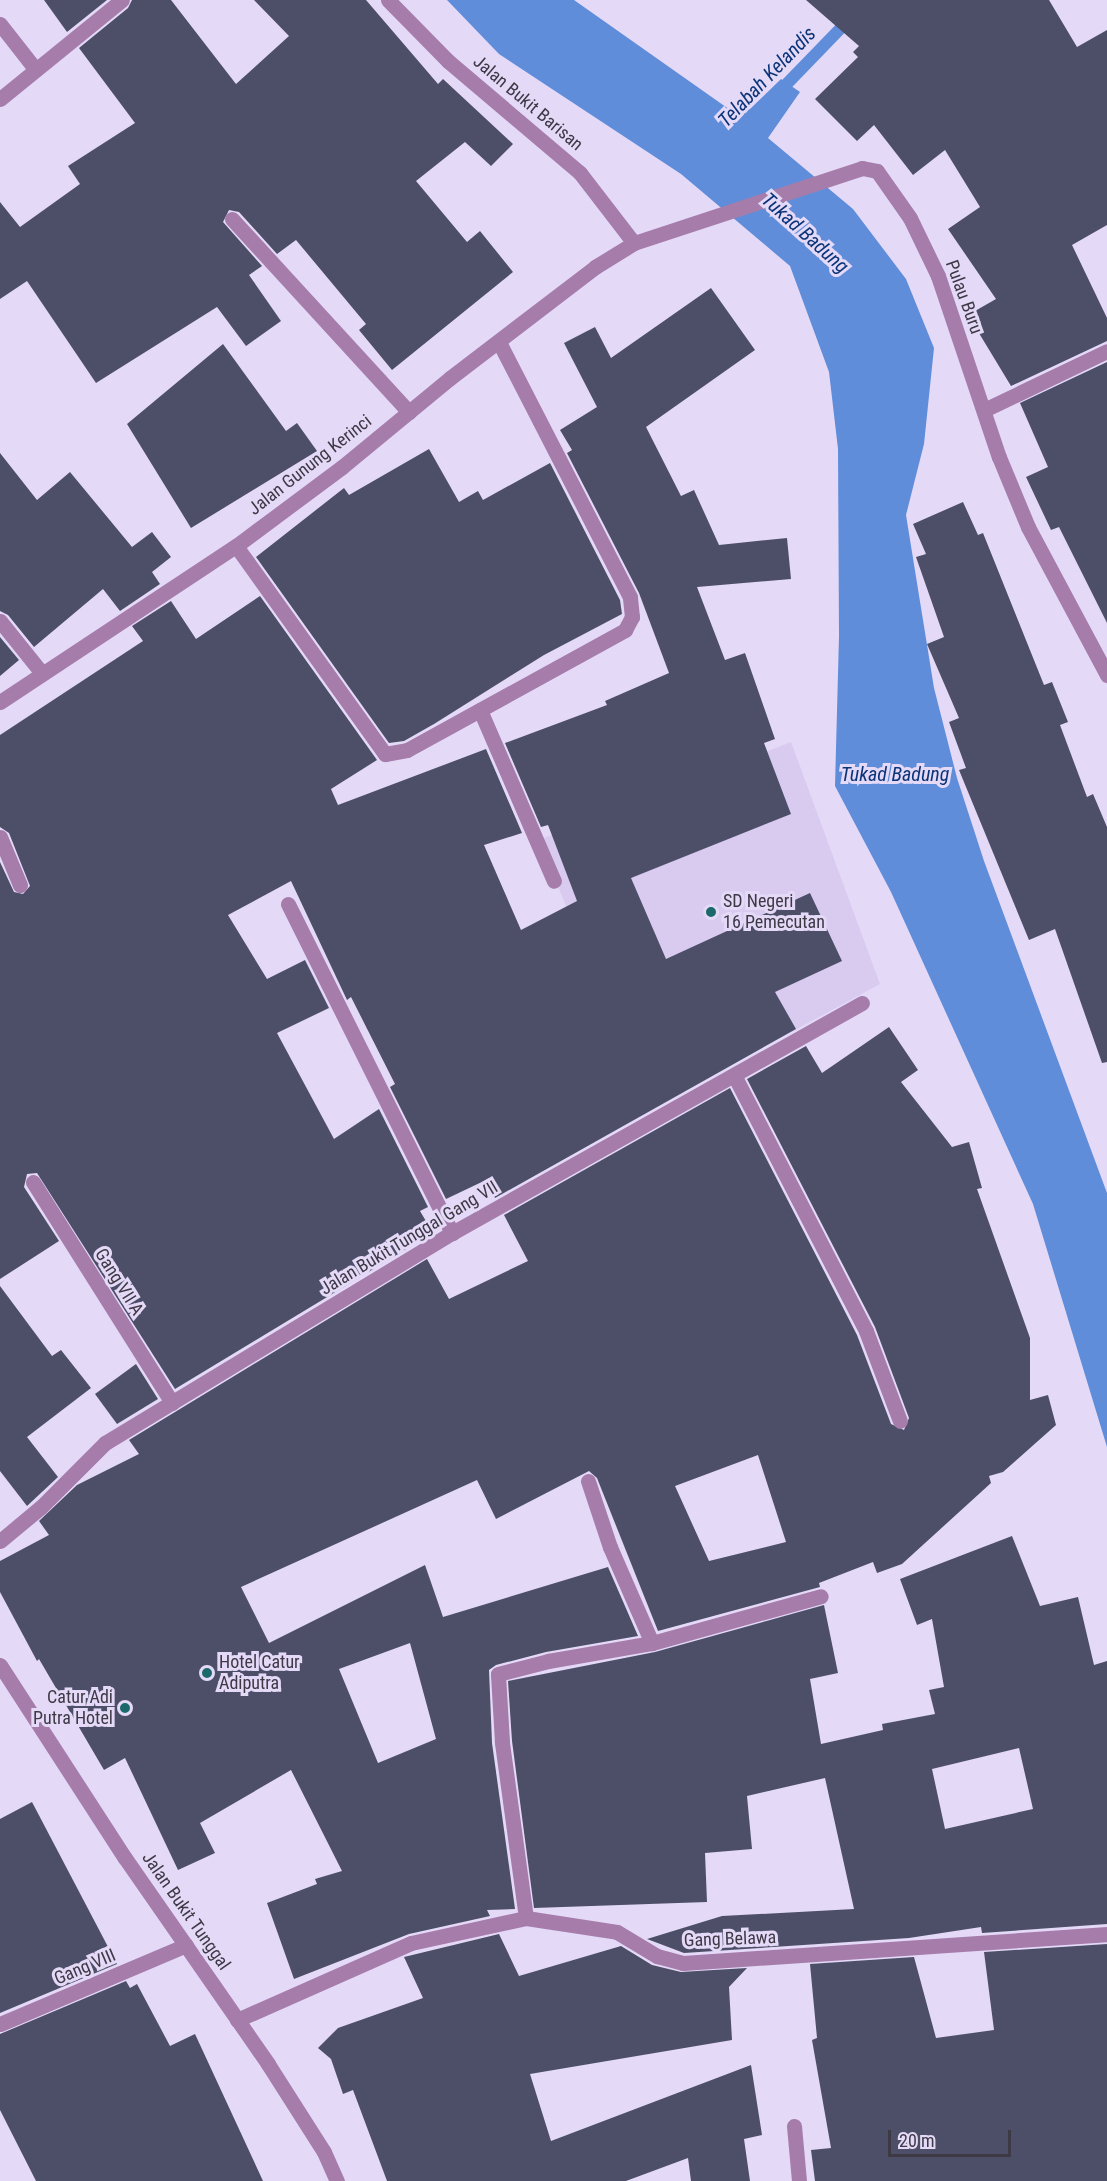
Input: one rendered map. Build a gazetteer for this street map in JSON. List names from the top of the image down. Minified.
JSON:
{"streets":{"street":["Jalan Bukit Barisan","Pulau Buru","Jalan Gunung Kerinci","Jalan Bukit Tunggal Gang VII","Gang VII A","Jalan Bukit Tunggal","Gang Belawa","Gang VIII"]},"crossings":[["Jalan Bukit Barisan","Pulau Buru"],["Jalan Bukit Barisan","Jalan Gunung Kerinci"],["Pulau Buru","Jalan Gunung Kerinci"],["Jalan Bukit Tunggal Gang VII","Gang VII A"],["Jalan Bukit Tunggal","Gang Belawa"],["Jalan Bukit Tunggal","Gang VIII"]],"water":["Telabah Kelandis","Tukad Badung"],"places":["SD Negeri 16 Pemecutan","Hotel Catur Adiputra","Catur Adi Putra Hotel"],"scale_bar":"20 m"}
